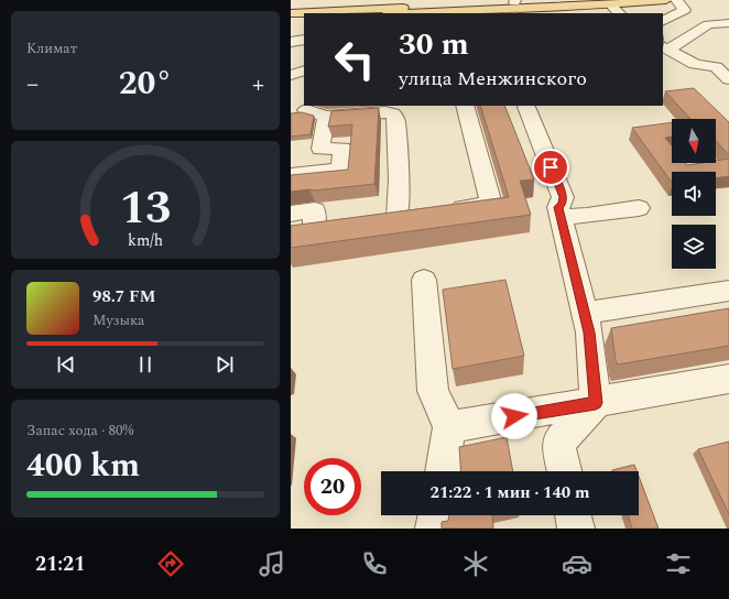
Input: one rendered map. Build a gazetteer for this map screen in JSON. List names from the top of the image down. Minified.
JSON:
{"north":"bottom","page":{"tile":["Климат",["Запас хода · 80%","400 km"]],"turn":["30 m","улица Менжинского"],"heat":["−","20°","+"],"song":["98.7 FM","Музыка"],"limit":"20","trip":"21:22 · 1 мин · 140 m","tabs":"21:21","gauge":["13","km/h"]}}
